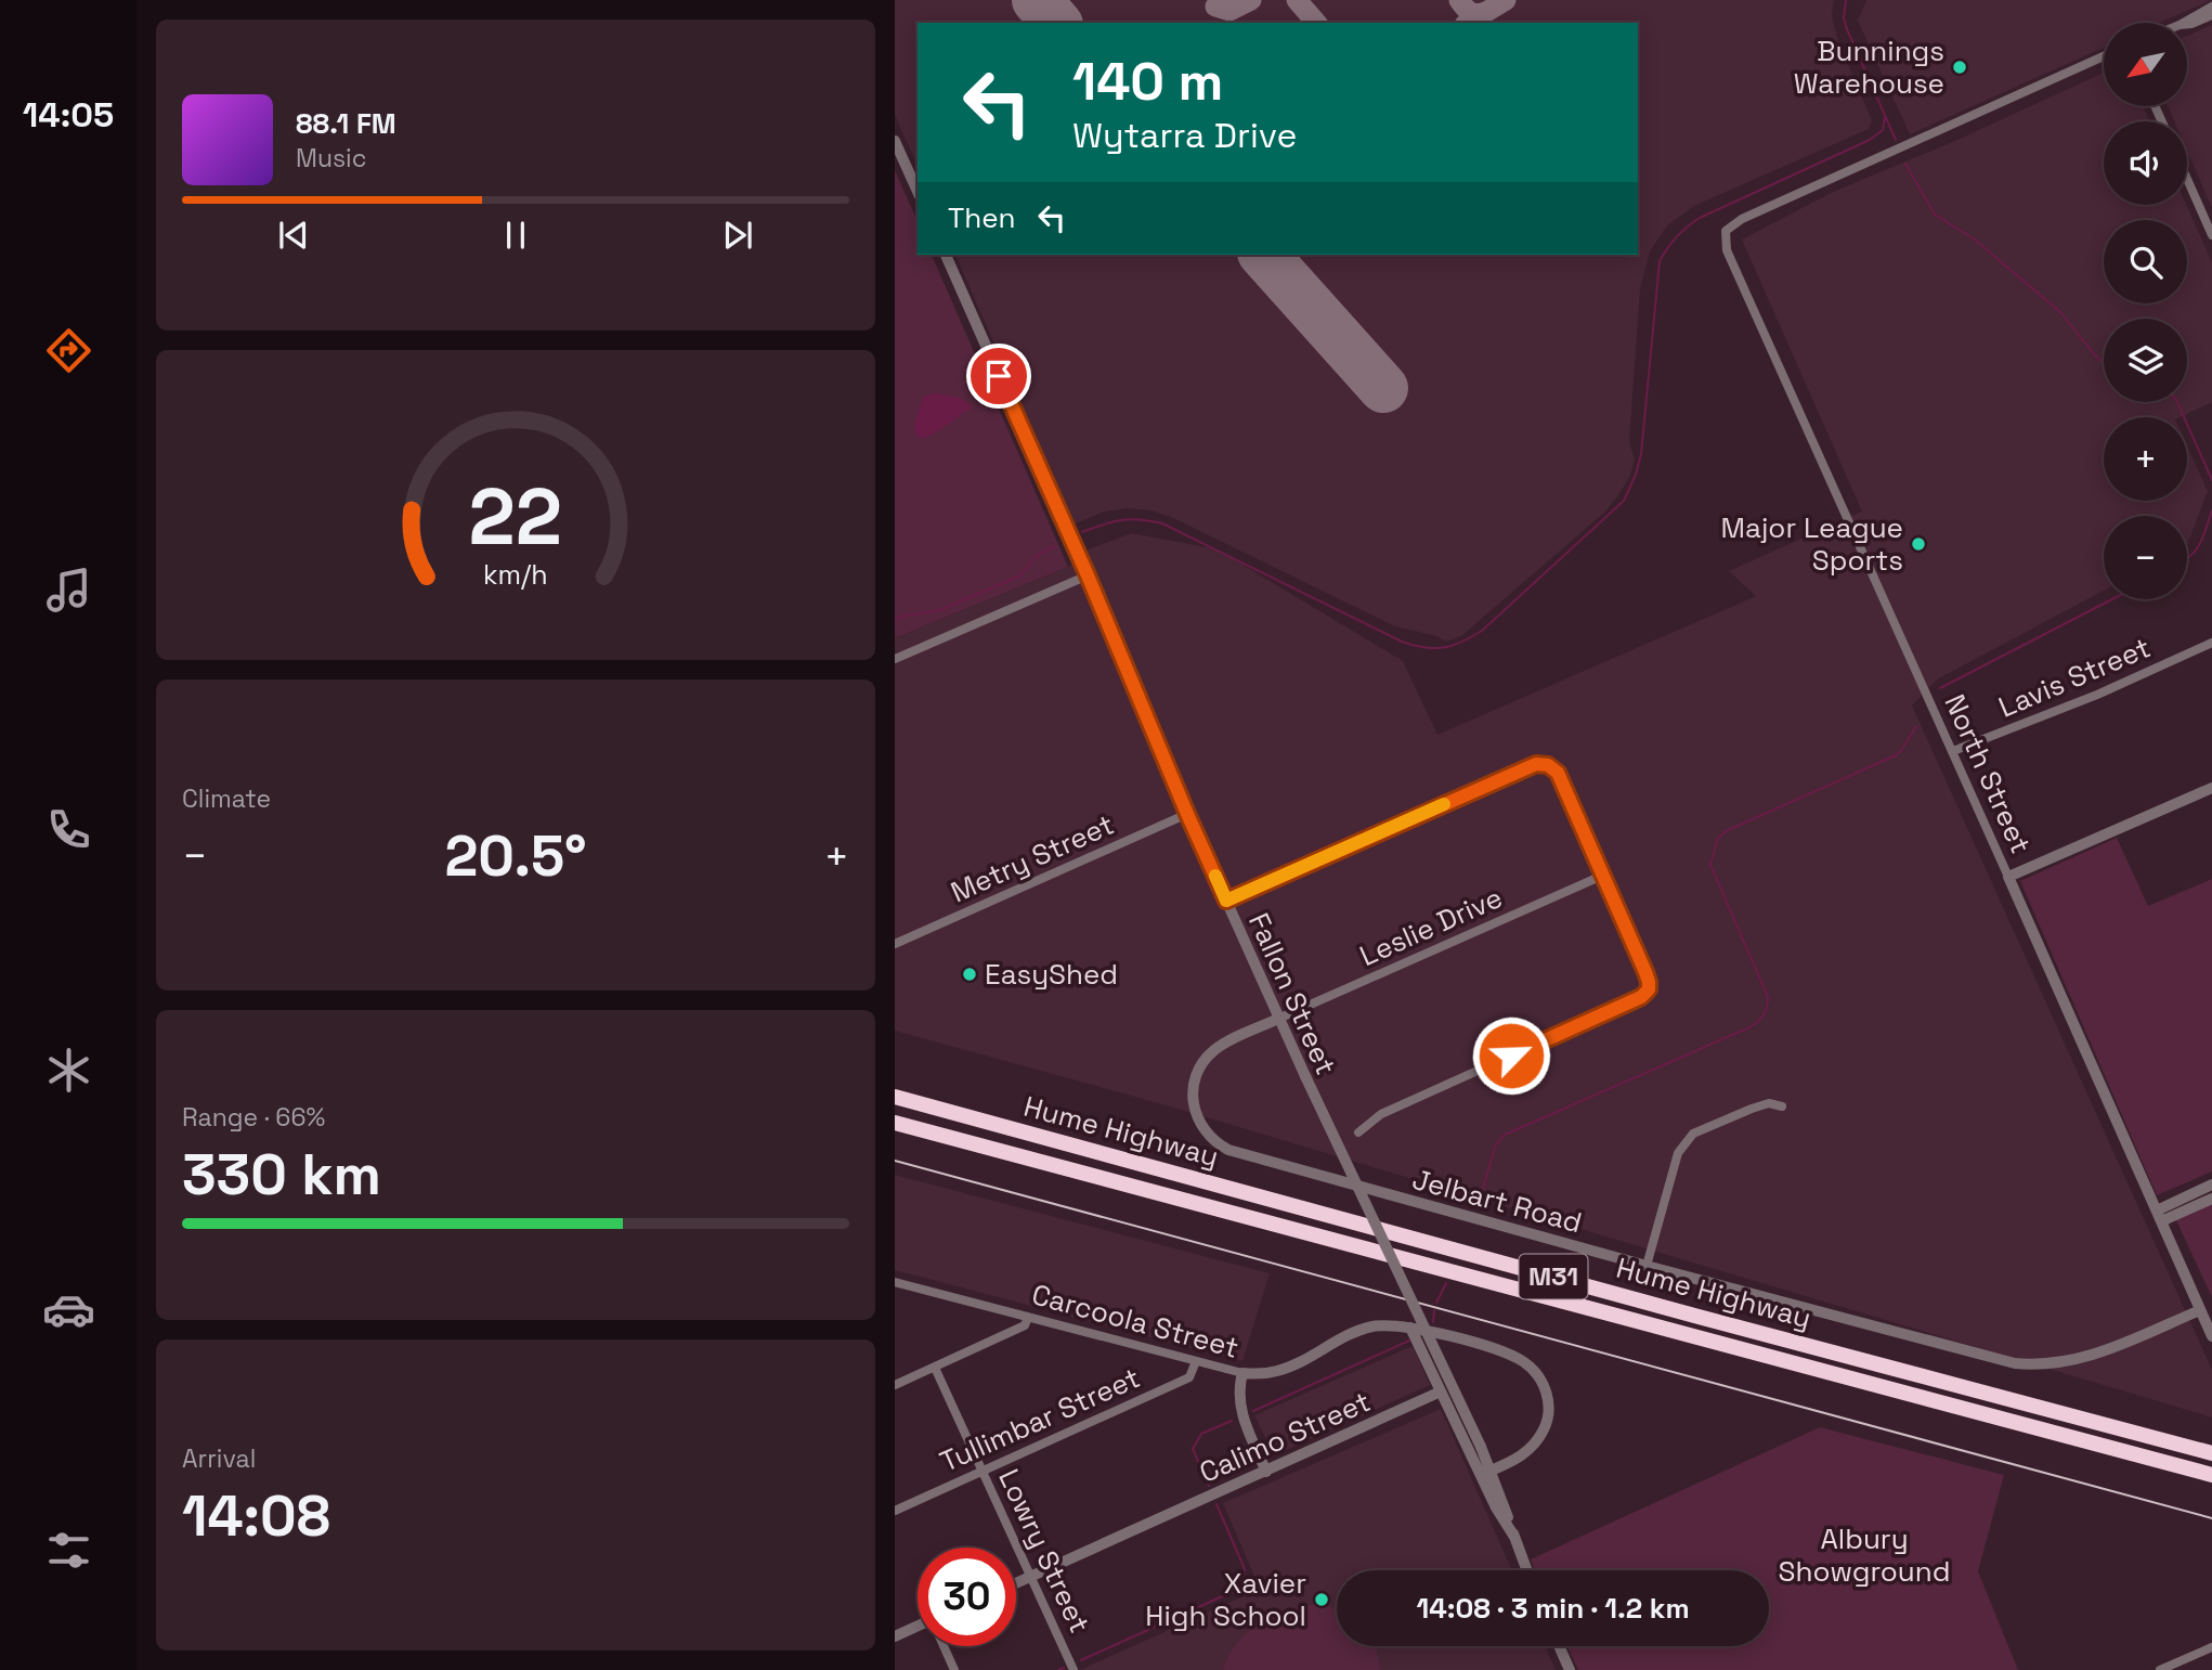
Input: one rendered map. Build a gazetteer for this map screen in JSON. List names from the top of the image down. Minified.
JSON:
{"streets":{"highway":["Hume Highway","M31"],"street":["Lavis Street","North Street","Metry Street","Leslie Drive","Fallon Street","Jelbart Road","Carcoola Street","Tullimbar Street","Calimo Street","Lowry Street"]},"crossings":[["Lavis Street","North Street"],["North Street","Jelbart Road"],["Metry Street","Fallon Street"],["Leslie Drive","Fallon Street"],["Leslie Drive","Jelbart Road"],["Fallon Street","Jelbart Road"],["Fallon Street","Carcoola Street"],["Carcoola Street","Tullimbar Street"],["Tullimbar Street","Lowry Street"],["Calimo Street","Lowry Street"]],"parks":["Albury Showground"],"places":["Bunnings Warehouse","Major League Sports","EasyShed","Xavier High School"],"north":"bottom left","page":{"tabs":"14:05","map_buttons":["+","−"],"turn":["140 m","Wytarra Drive"],"song":["88.1 FM","Music"],"then":"Then","tile":["Climate",["Range · 66%","330 km"],["Arrival","14:08"]],"heat":["−","20.5°","+"],"limit":"30","trip":"14:08 · 3 min · 1.2 km","gauge":["22","km/h"]}}
